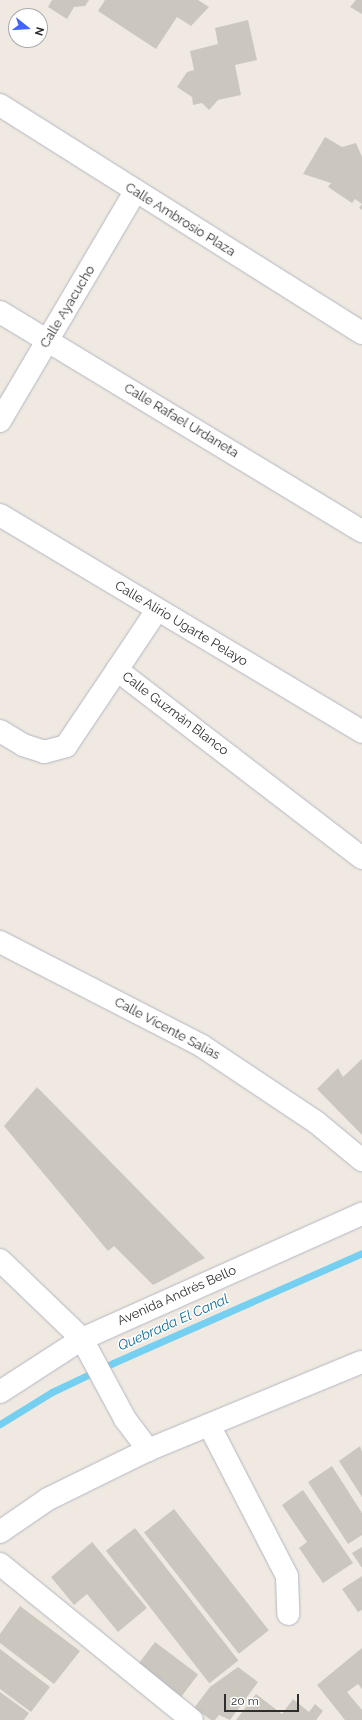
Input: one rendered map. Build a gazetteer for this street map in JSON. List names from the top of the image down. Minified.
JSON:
{"streets":{"street":["Calle Ambrosio Plaza","Calle Ayacucho","Calle Rafael Urdaneta","Calle Alirio Ugarte Pelayo","Calle Guzmán Blanco","Calle Vicente Salías","Avenida Andrés Bello"]},"crossings":[["Calle Ambrosio Plaza","Calle Ayacucho"],["Calle Ayacucho","Calle Rafael Urdaneta"]],"water":["Quebrada El Canal"],"scale_bar":"20 m","north":"right"}
